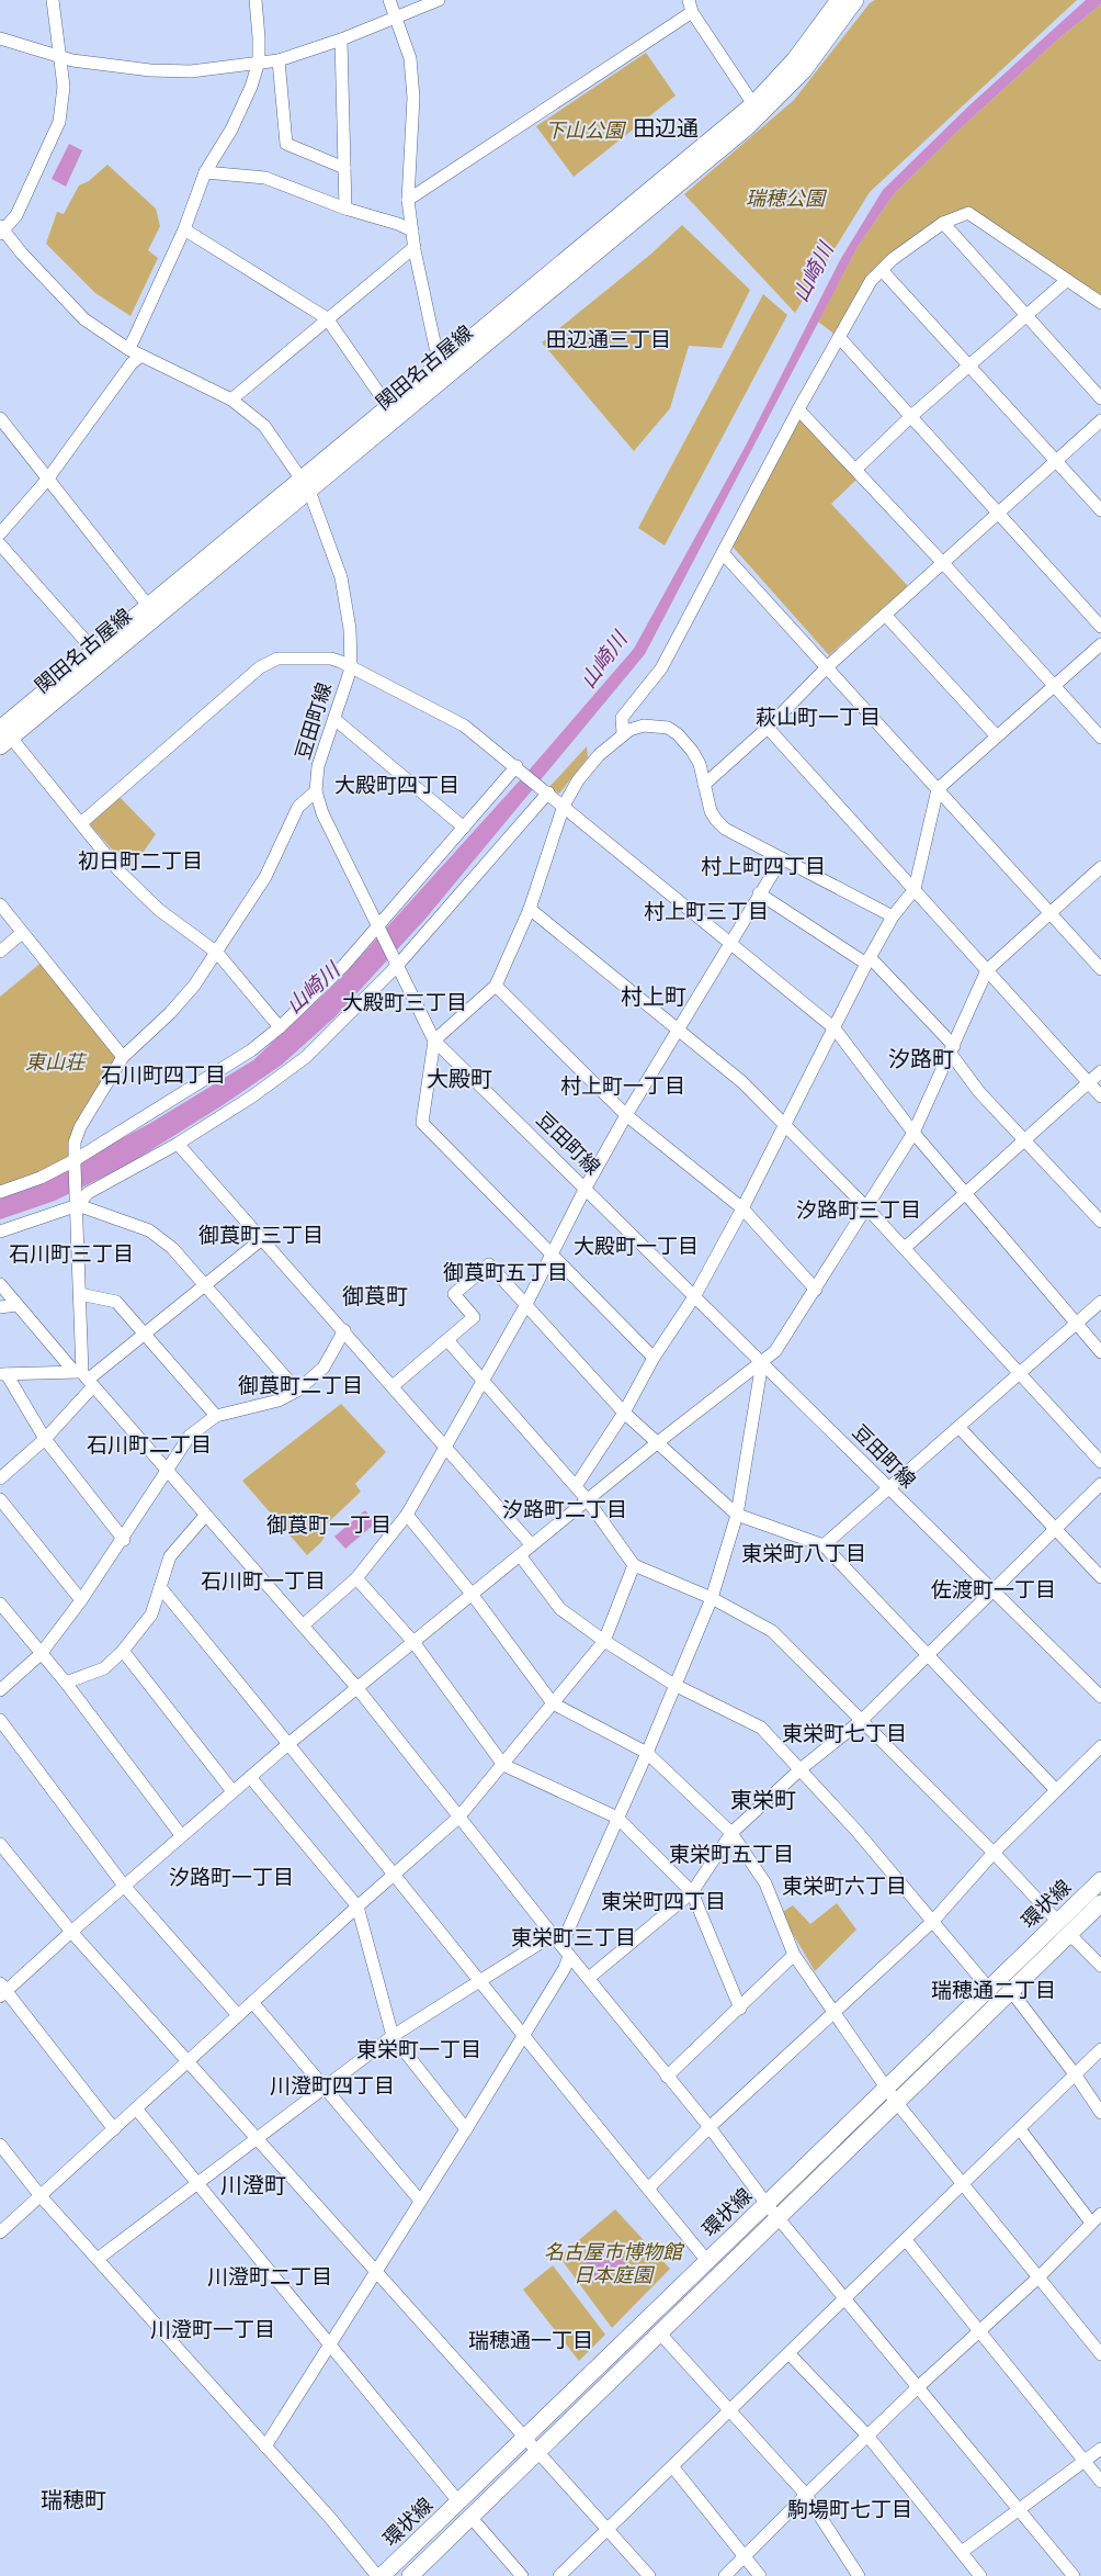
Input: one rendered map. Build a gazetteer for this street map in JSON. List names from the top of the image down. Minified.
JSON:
{"streets":{"main road":["関田名古屋線","環状線"],"street":["豆田町線"]},"crossings":[["関田名古屋線","豆田町線"]],"districts":["田辺通","田辺通三丁目","萩山町一丁目","大殿町四丁目","初日町二丁目","村上町四丁目","村上町三丁目","村上町","大殿町三丁目","汐路町","石川町四丁目","大殿町","村上町一丁目","汐路町三丁目","御莨町三丁目","大殿町一丁目","石川町三丁目","御莨町五丁目","御莨町","御莨町二丁目","石川町二丁目","汐路町二丁目","御莨町一丁目","東栄町八丁目","石川町一丁目","佐渡町一丁目","東栄町七丁目","東栄町","東栄町五丁目","汐路町一丁目","東栄町六丁目","東栄町四丁目","東栄町三丁目","瑞穂通二丁目","東栄町一丁目","川澄町四丁目","川澄町","川澄町二丁目","川澄町一丁目","瑞穂通一丁目","瑞穂町","駒場町七丁目"],"water":["山崎川"],"parks":["下山公園","瑞穂公園","東山荘","名古屋市博物館 日本庭園"]}
